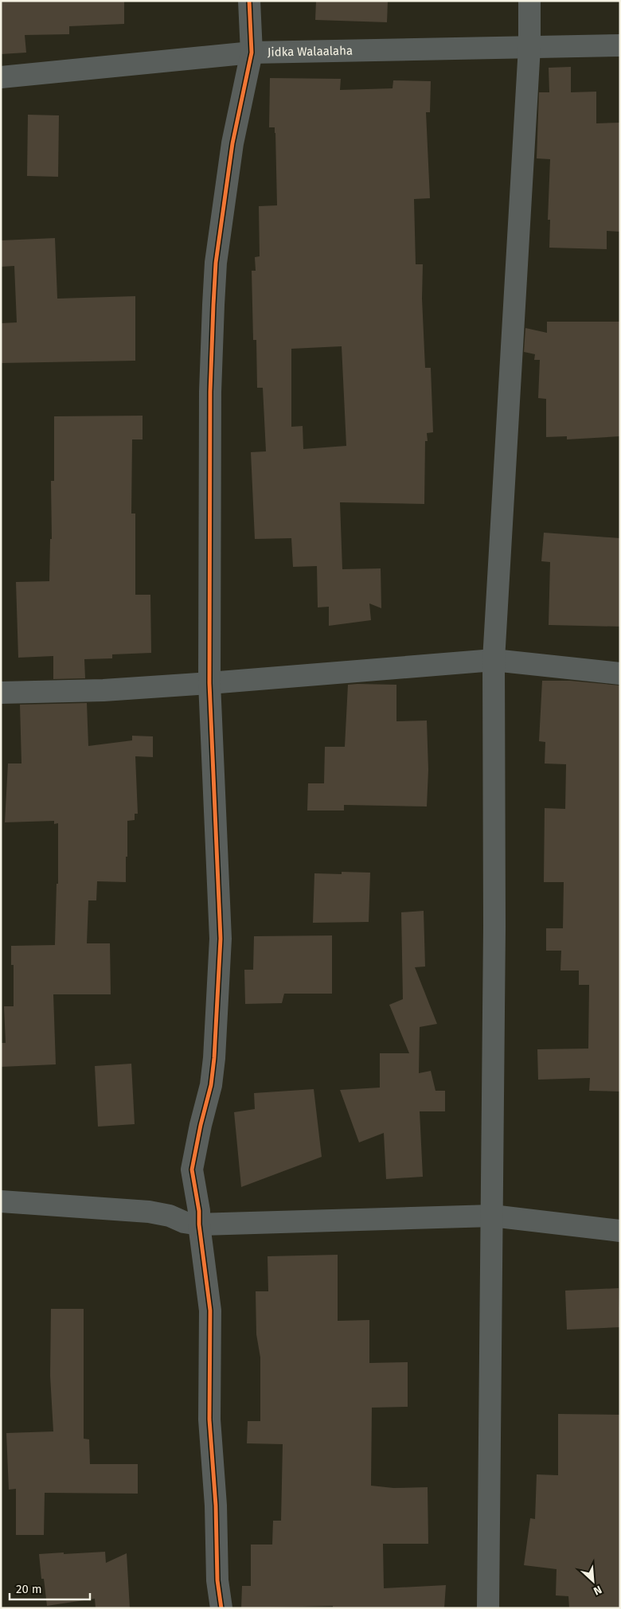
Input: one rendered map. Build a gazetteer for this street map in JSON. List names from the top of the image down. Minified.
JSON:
{"streets":{"street":["Jidka Walaalaha"]},"scale_bar":"20 m","north":"bottom right"}
